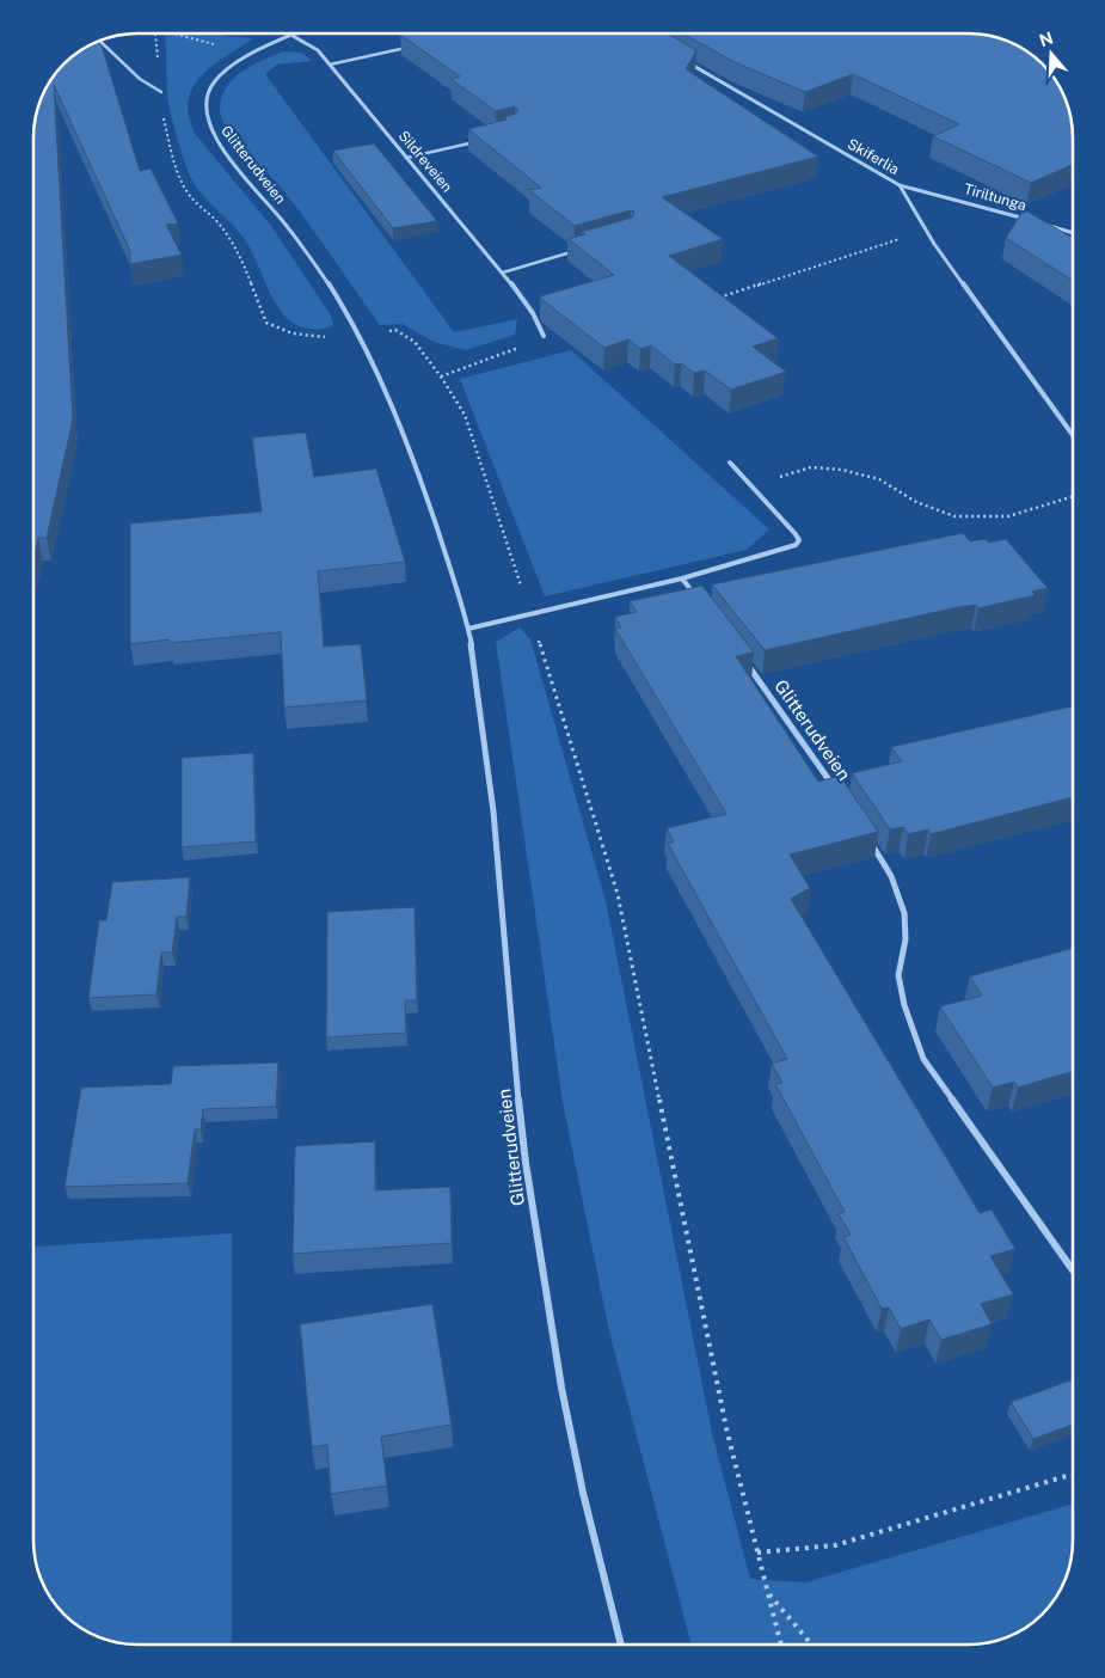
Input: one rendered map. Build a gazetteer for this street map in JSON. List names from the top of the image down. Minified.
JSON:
{"streets":{"street":["Skiferlia","Sildreveien","Glitterudveien","Tiriltunga"]},"crossings":[["Skiferlia","Tiriltunga"],["Sildreveien","Glitterudveien"]],"north":"top"}
